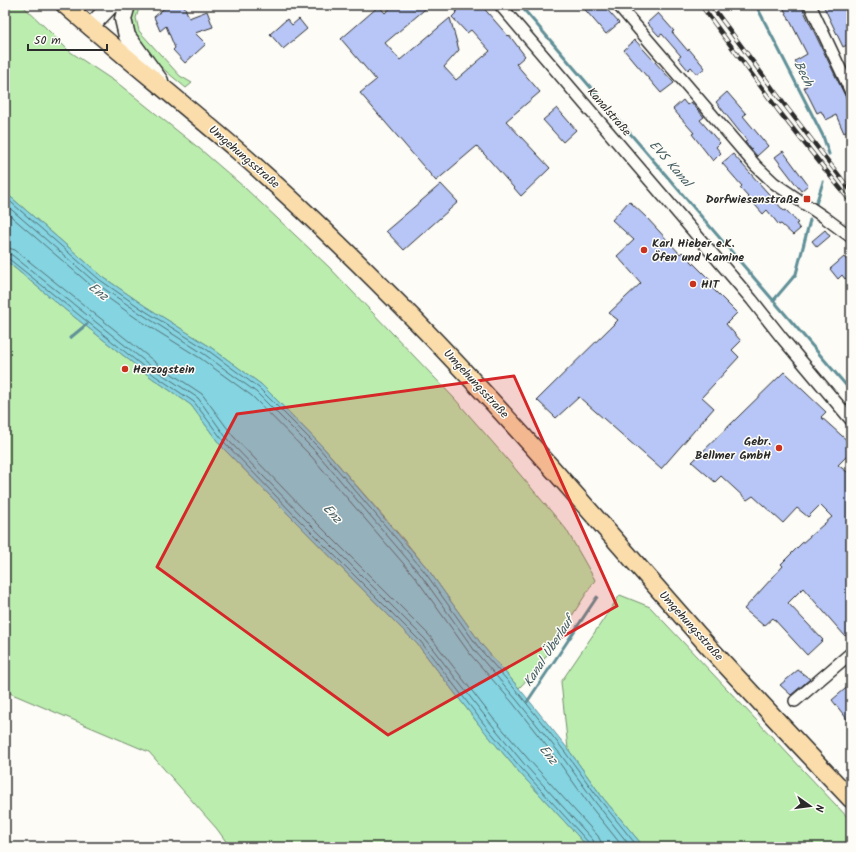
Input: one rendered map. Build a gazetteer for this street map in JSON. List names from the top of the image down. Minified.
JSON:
{"streets":{"main road":["Umgehungsstraße"],"street":["Kanalstraße"]},"water":["Bech","EVS Kanal","Enz","Kanal Überlauf"],"places":{"transit":["Dorfwiesenstraße"],"other":["Karl Hieber e.K. Öfen und Kamine","HIT","Herzogstein","Gebr. Bellmer GmbH"]},"scale_bar":"50 m","north":"right"}
